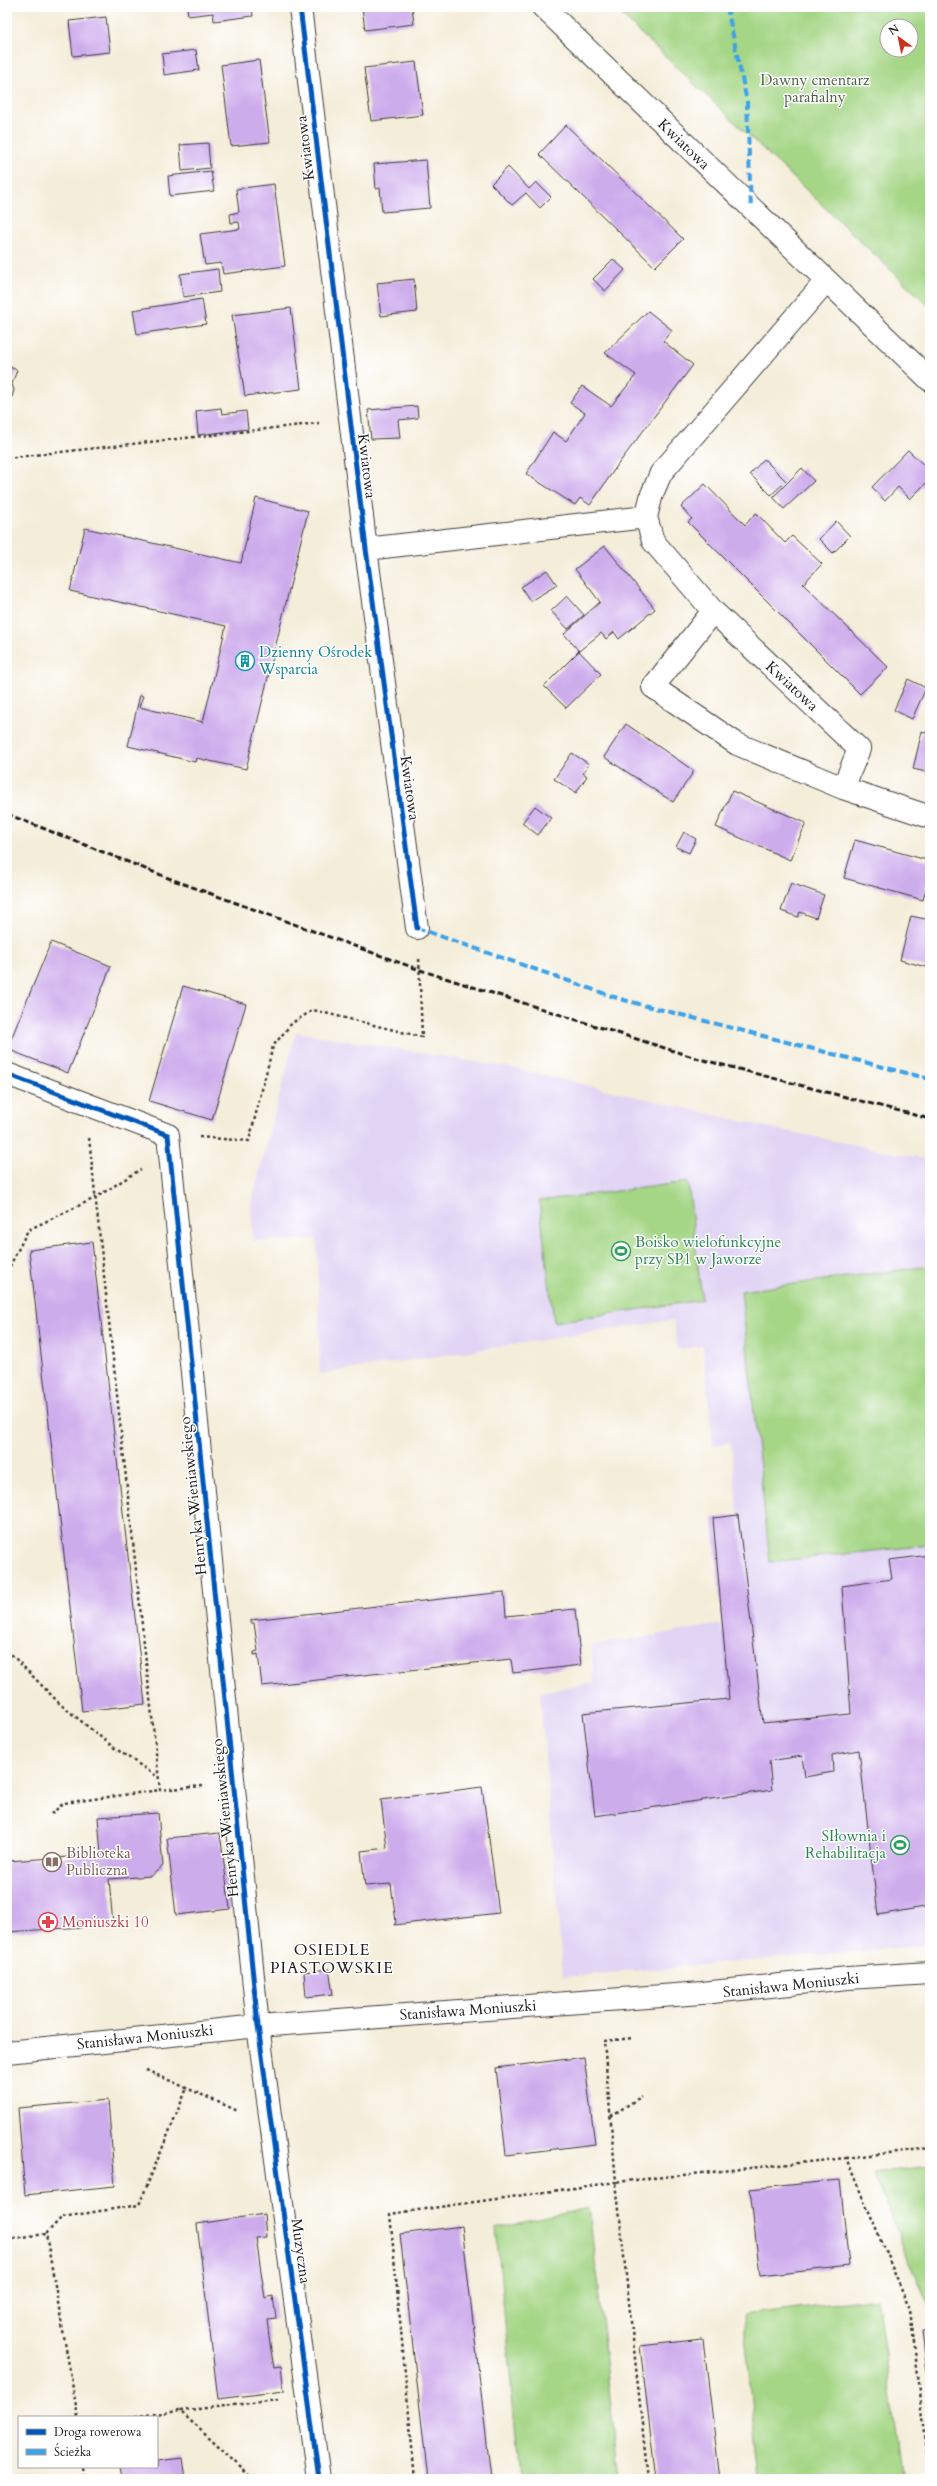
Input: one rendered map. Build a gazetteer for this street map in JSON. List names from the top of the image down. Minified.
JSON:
{"streets":{"street":["Kwiatowa","Henryka Wieniawskiego","Stanisława Moniuszki","Muzyczna"]},"crossings":[["Henryka Wieniawskiego","Stanisława Moniuszki"],["Henryka Wieniawskiego","Muzyczna"],["Stanisława Moniuszki","Muzyczna"]],"districts":["OSIEDLE PIASTOWSKIE"],"parks":["Dawny cmentarz parafialny"],"places":{"building":["Dzienny Ośrodek Wsparcia"],"sports":["Boisko wielofunkcyjne przy SP1 w Jaworze","SIłownia i Rehabilitacja"],"library":["Biblioteka Publiczna"],"pharmacy":["Moniuszki 10"]},"legend":["Droga rowerowa","Ścieżka"],"north":"top left"}
